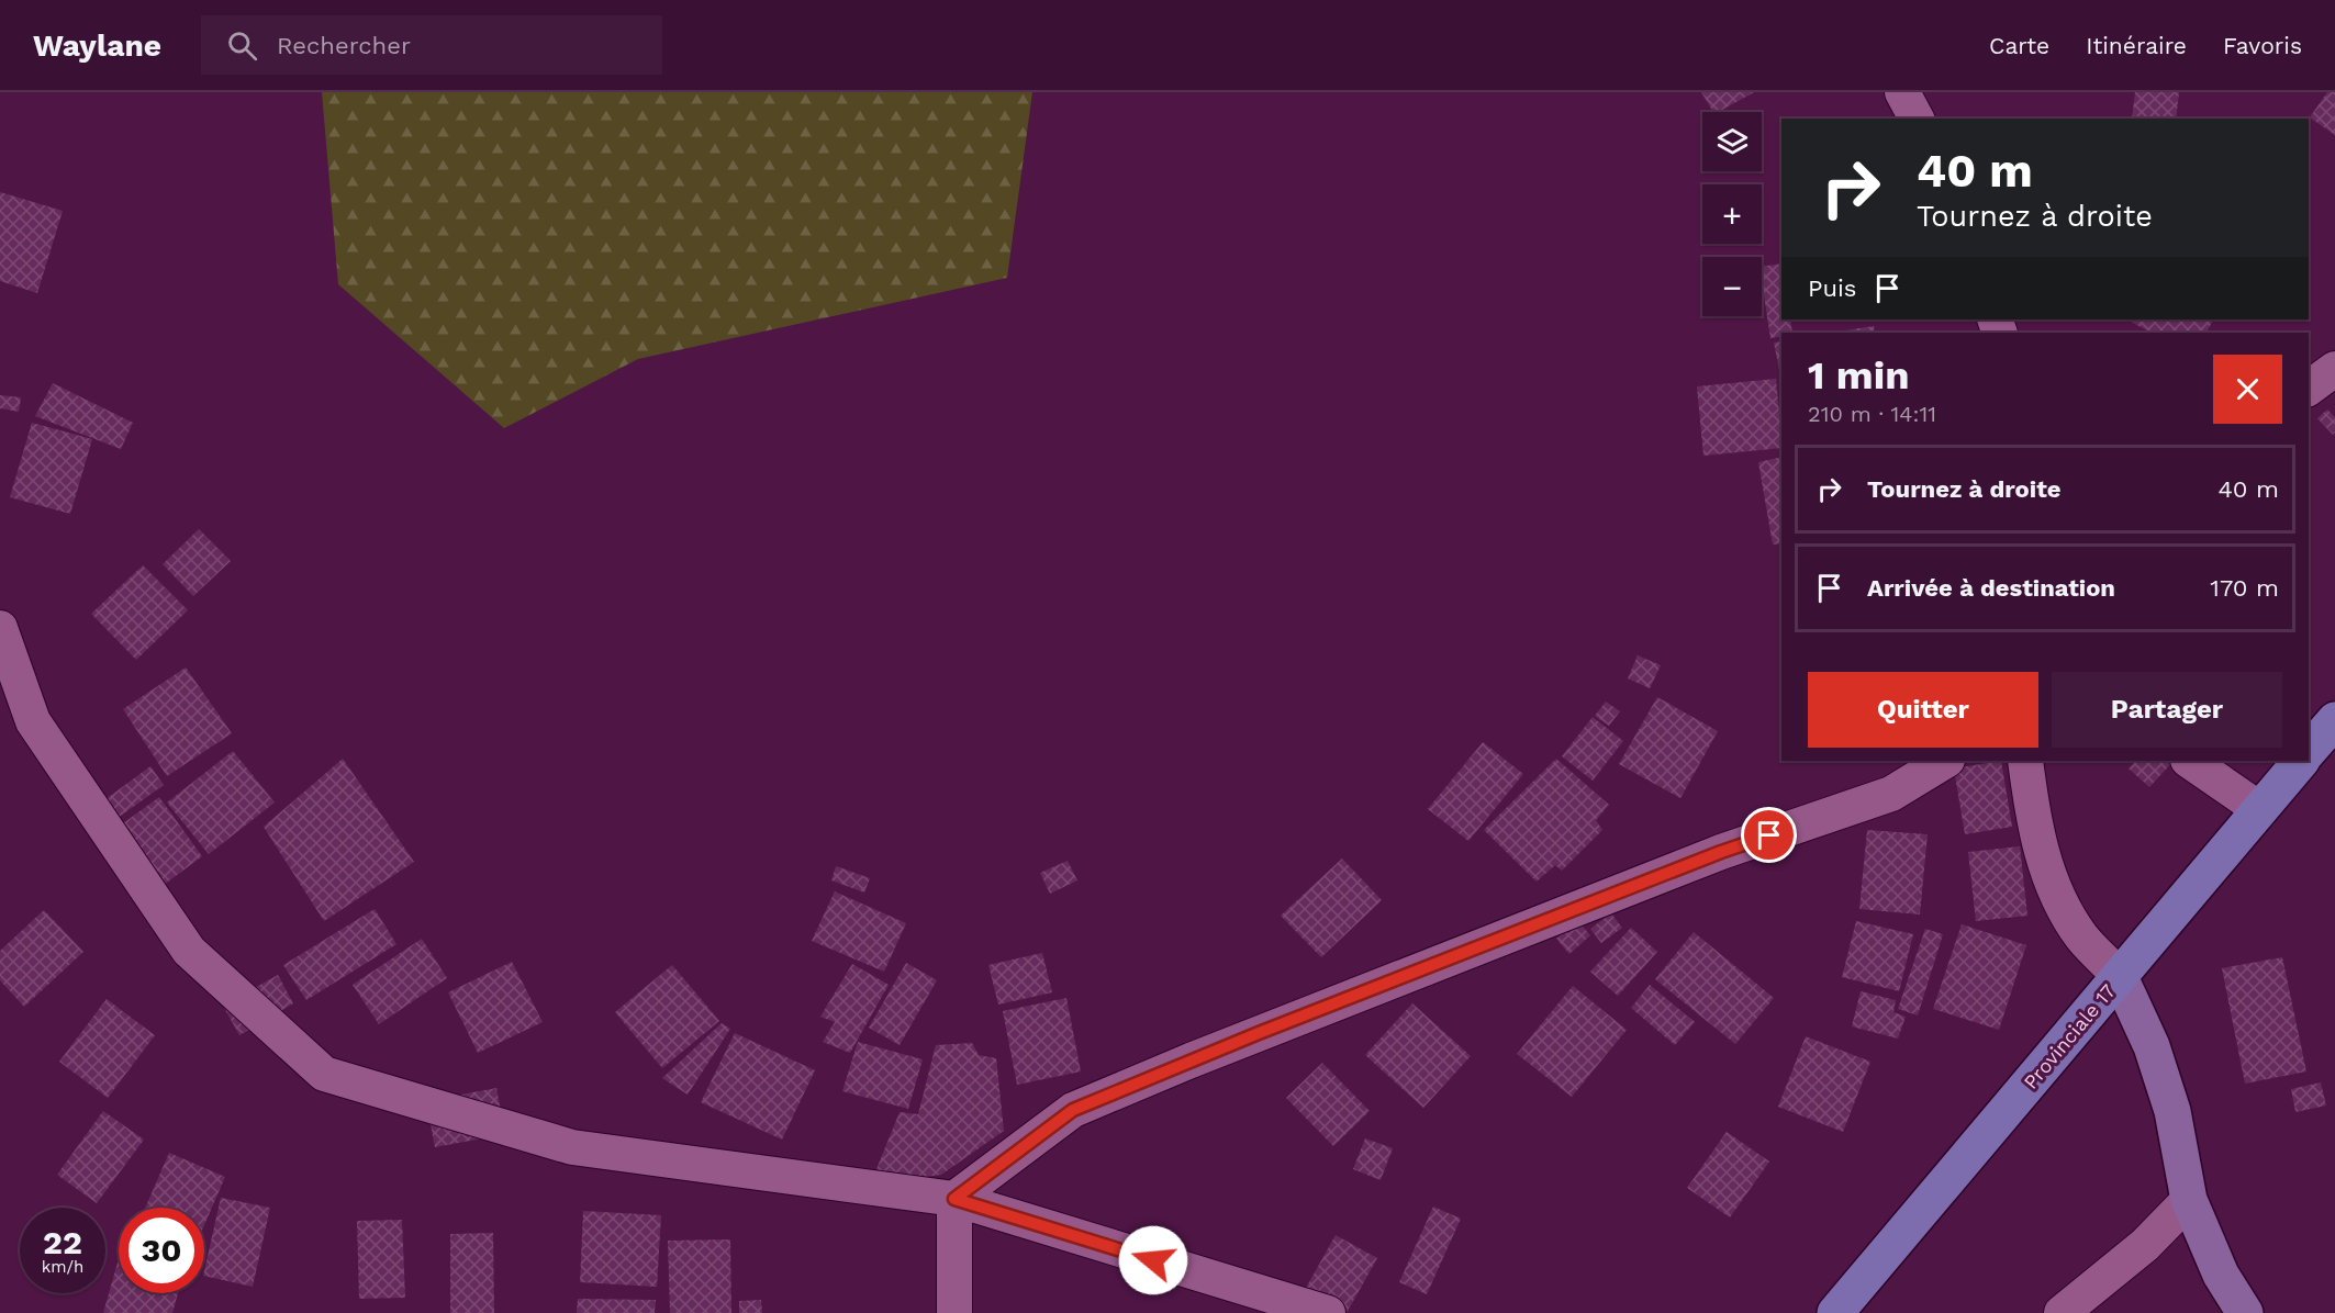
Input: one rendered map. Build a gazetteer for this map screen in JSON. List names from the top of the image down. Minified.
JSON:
{"streets":{"main road":["Provinciale 17"]},"page":{"header":"Waylane","search":"Rechercher","nav":["Carte","Itinéraire","Favoris"],"map_buttons":["+","−"],"turn":["40 m","Tournez à droite"],"then":"Puis","heading":["1 min","210 m · 14:11"],"list":[{"name":"Tournez à droite","value":"40 m"},{"name":"Arrivée à destination","value":"170 m"}],"buttons":["Quitter","Partager"],"speed":"22 km/h","limit":"30"}}
